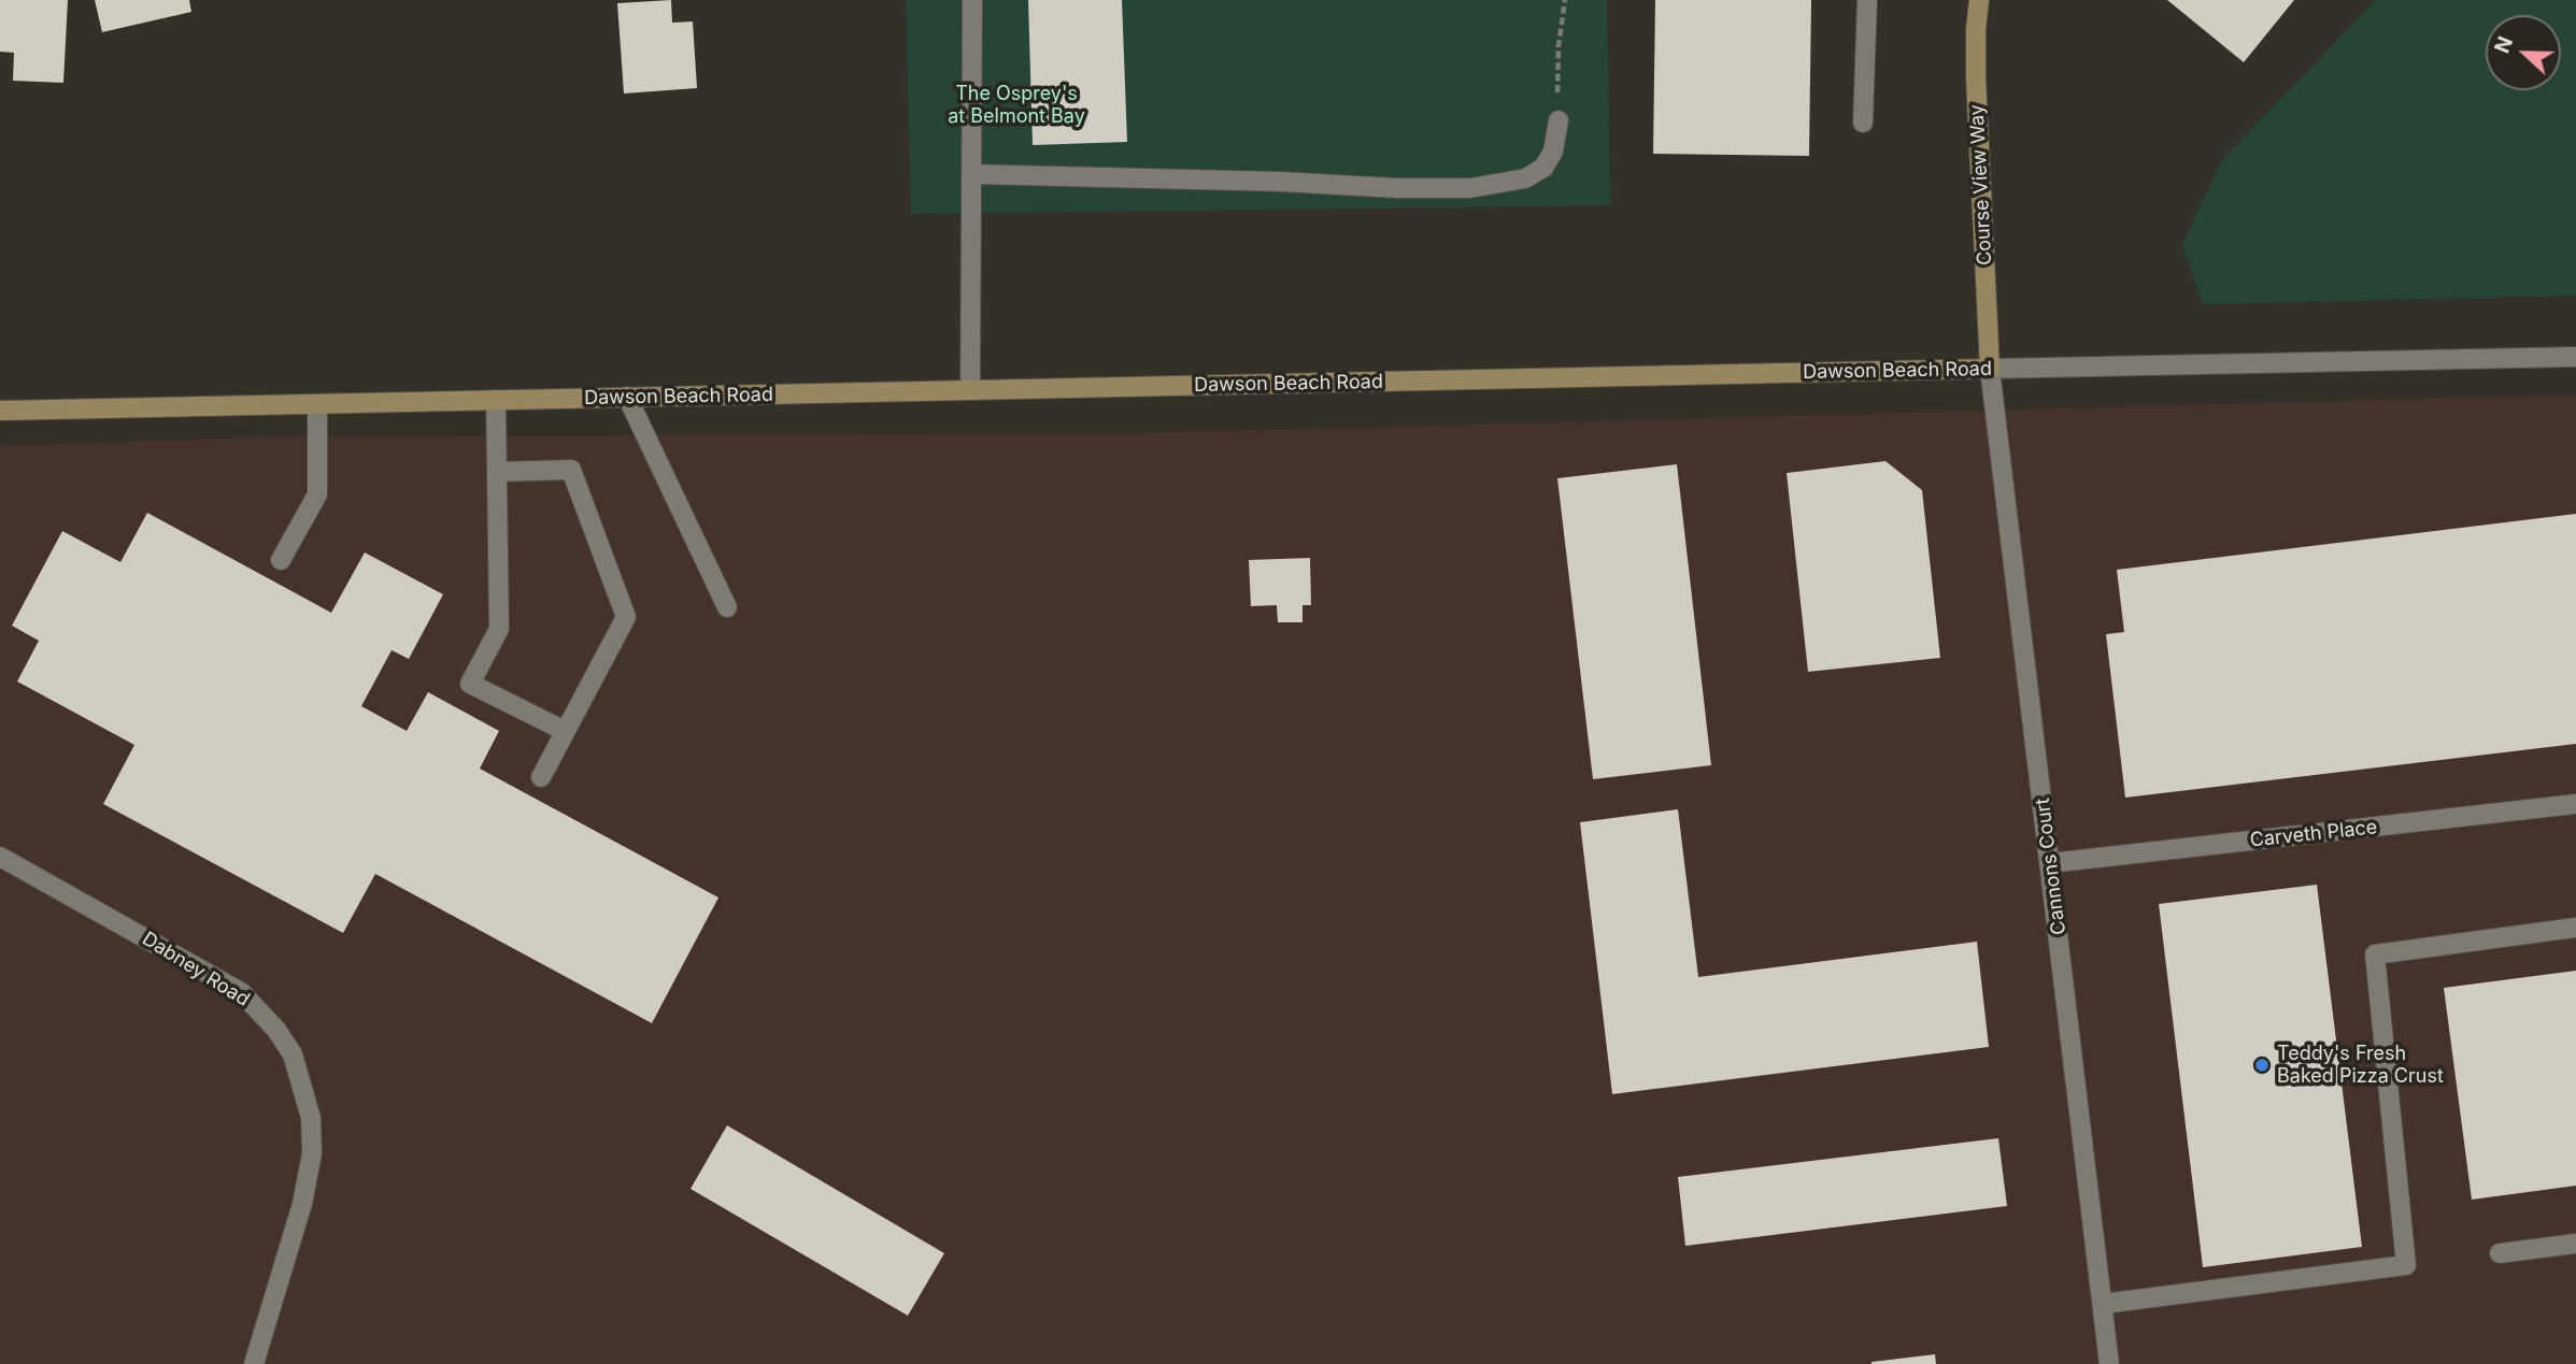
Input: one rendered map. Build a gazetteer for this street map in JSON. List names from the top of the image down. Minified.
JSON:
{"streets":{"street":["Course View Way","Dawson Beach Road","Carveth Place","Cannons Court","Dabney Road"]},"crossings":[["Course View Way","Dawson Beach Road"],["Course View Way","Cannons Court"],["Dawson Beach Road","Cannons Court"],["Carveth Place","Cannons Court"]],"parks":["The Osprey's at Belmont Bay"],"places":["Teddy's Fresh Baked Pizza Crust"],"north":"left"}
